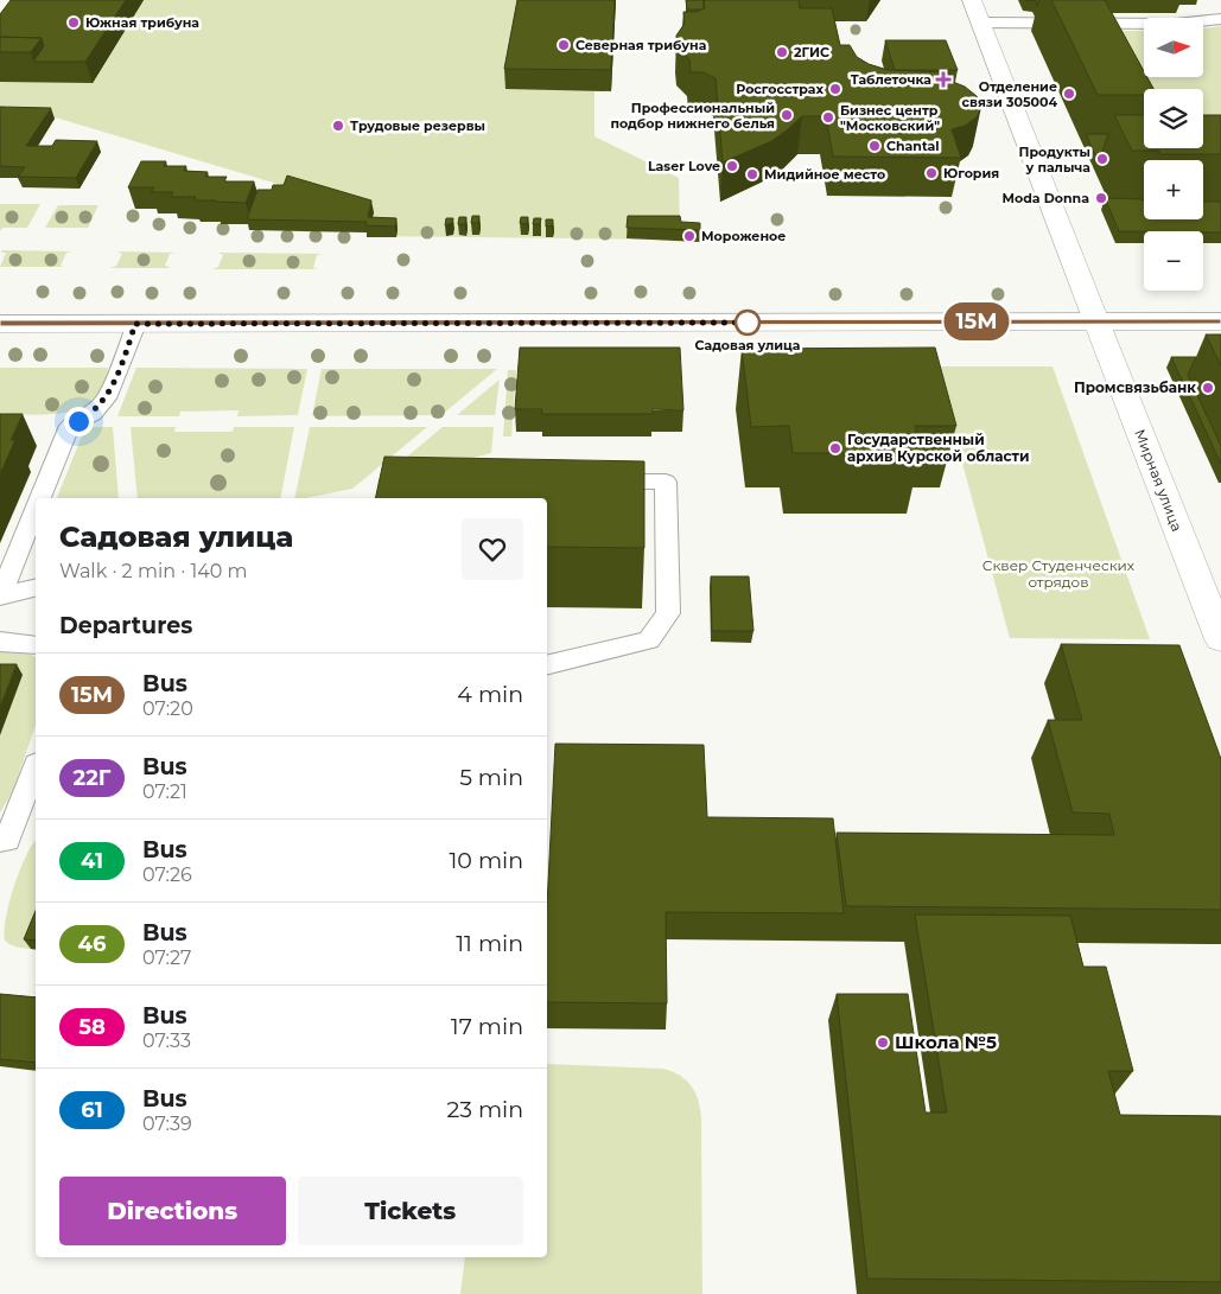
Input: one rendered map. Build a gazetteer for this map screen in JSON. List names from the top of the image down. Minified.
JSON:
{"streets":{"main road":["Мирная улица"]},"parks":["Сквер Студенческих отрядов"],"places":{"other":["Южная трибуна","Северная трибуна","2ГИС","Росгосстрах","Отделение связи 305004","Профессиональный подбор нижнего белья","Бизнес центр \"Московский\"","Трудовые резервы","Chantal","Продукты у палыча","Laser Love","Югория","Мидийное место","Moda Donna","Мороженое","Садовая улица","Промсвязьбанк","Государственный архив Курской области","Школа №5"],"health":["Таблеточка"]},"lines":["bus line 15М"],"north":"right","page":{"on_map":"15М","map_buttons":["+","−"],"heading":[["Садовая улица","Walk · 2 min · 140 m"],"Departures"],"list":[{"mark":"15М","name":"Bus","note":"07:20","value":"4 min"},{"mark":"22Г","name":"Bus","note":"07:21","value":"5 min"},{"mark":"41","name":"Bus","note":"07:26","value":"10 min"},{"mark":"46","name":"Bus","note":"07:27","value":"11 min"},{"mark":"58","name":"Bus","note":"07:33","value":"17 min"},{"mark":"61","name":"Bus","note":"07:39","value":"23 min"}],"buttons":["Directions","Tickets"]}}
